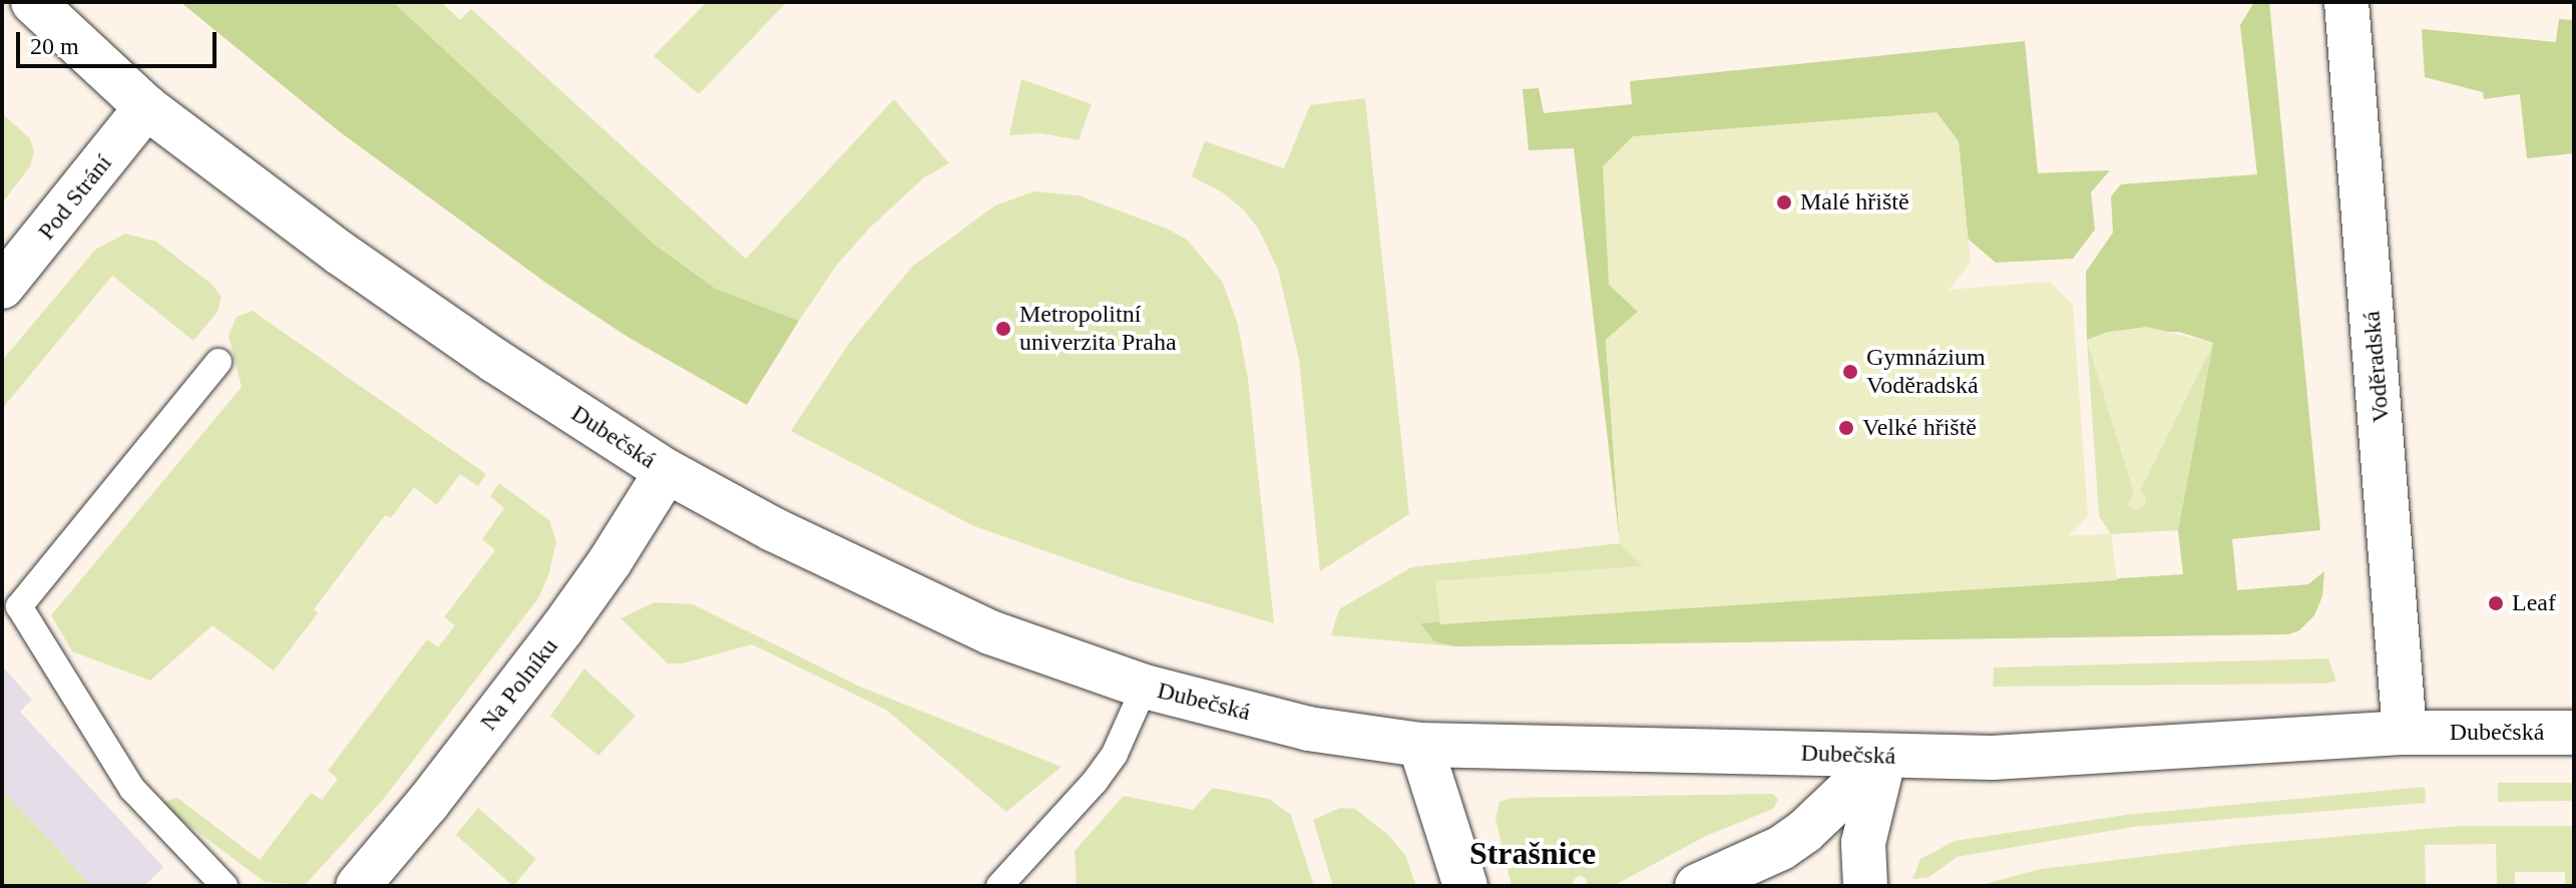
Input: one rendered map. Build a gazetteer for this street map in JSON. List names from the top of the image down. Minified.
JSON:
{"streets":{"street":["Pod Strání","Voděradská","Dubečská","Na Polníku"]},"crossings":[["Pod Strání","Dubečská"],["Voděradská","Dubečská"],["Dubečská","Na Polníku"]],"districts":["Strašnice"],"places":["Malé hřiště","Metropolitní univerzita Praha","Gymnázium Voděradská","Velké hřiště","Leaf"],"scale_bar":"20 m"}
